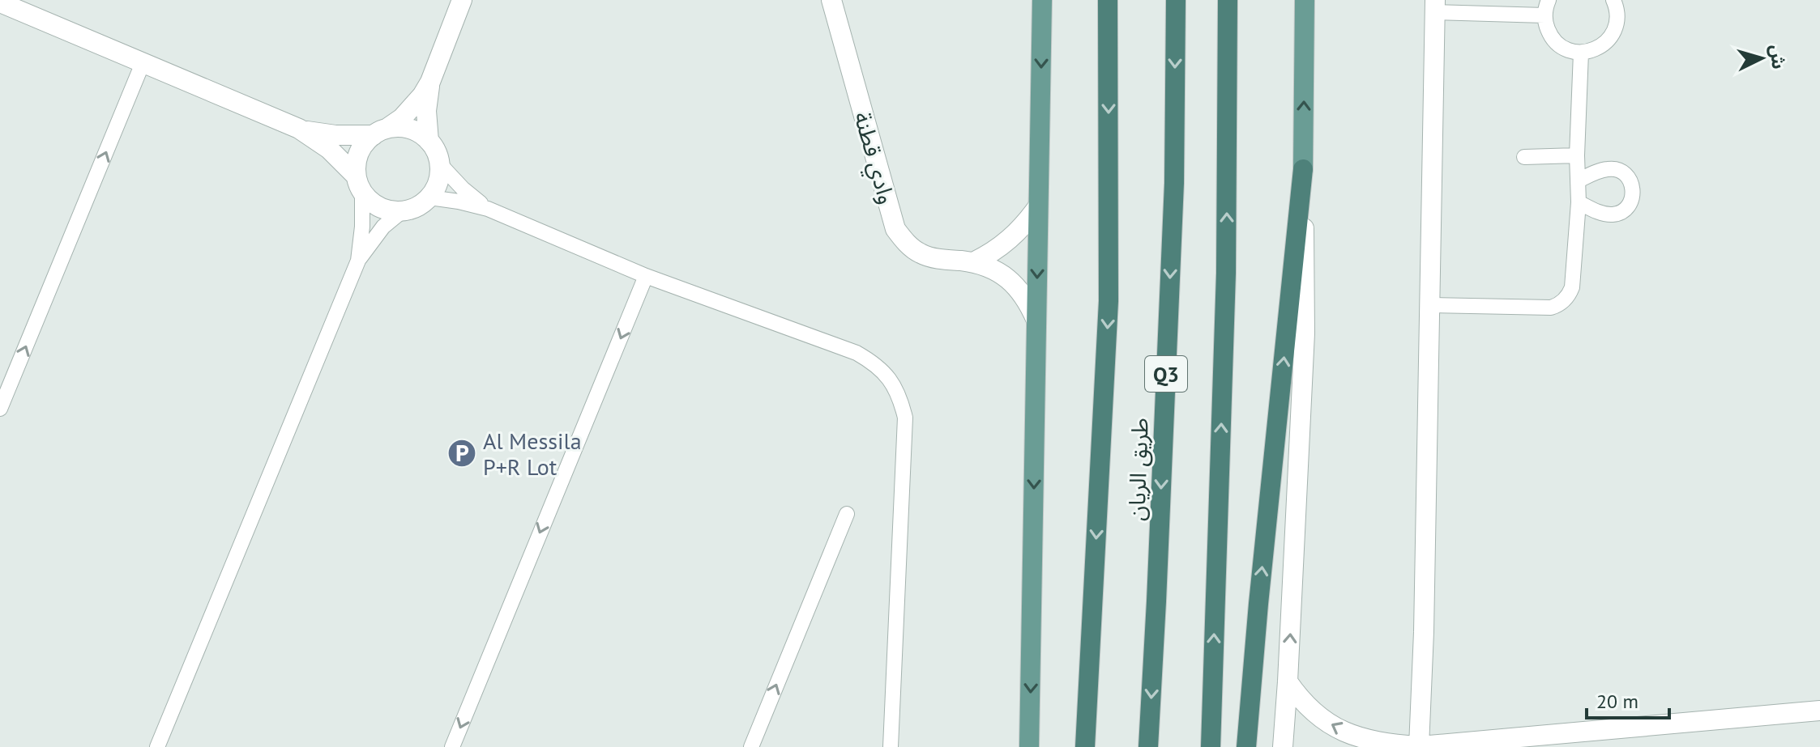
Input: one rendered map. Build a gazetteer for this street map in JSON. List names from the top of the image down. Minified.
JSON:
{"streets":{"highway":["Q3","طريق الريان"],"street":["وادي قطنة"]},"places":{"parking":["Al Messila P+R Lot"]},"scale_bar":"20 m","north":"right"}
